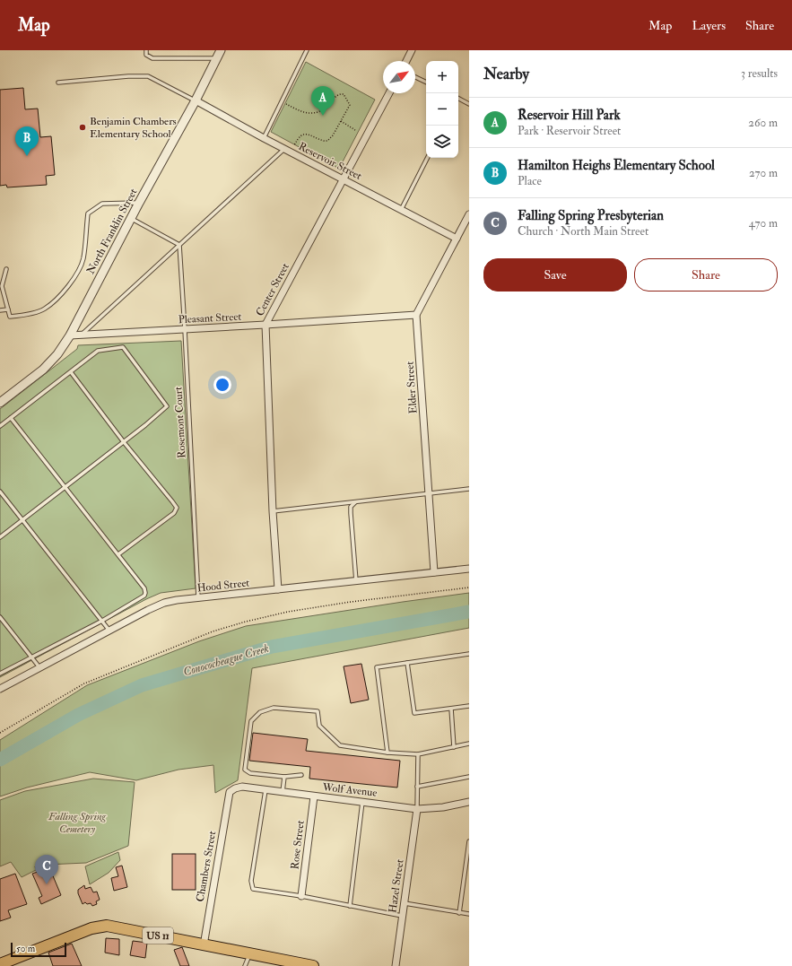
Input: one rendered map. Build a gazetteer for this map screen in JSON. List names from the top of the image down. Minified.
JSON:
{"streets":{"main road":["US 11"],"street":["Reservoir Street","North Franklin Street","Center Street","Pleasant Street","Elder Street","Hood Street","Wolf Avenue","Rose Street","Chambers Street","Hazel Street"],"lane":["Rosemont Court"]},"crossings":[["Reservoir Street","North Franklin Street"],["Reservoir Street","Center Street"],["North Franklin Street","Pleasant Street"],["Center Street","Pleasant Street"],["Center Street","Hood Street"],["Pleasant Street","Elder Street"],["Pleasant Street","Rosemont Court"],["Elder Street","Hood Street"],["Rosemont Court","Hood Street"],["Wolf Avenue","Rose Street"],["Wolf Avenue","Chambers Street"],["Wolf Avenue","Hazel Street"],["Chambers Street","US 11"]],"water":["Conococheague Creek"],"parks":["Falling Spring Cemetery"],"places":["Benjamin Chambers Elementary School"],"scale_bar":"50 m","north":"top right","page":{"header":"Map","nav":["Map","Layers","Share"],"heading":["Nearby","3 results"],"map_buttons":["+","−"],"pins":["A","B","C"],"list":[{"mark":"A","name":"Reservoir Hill Park","note":"Park · Reservoir Street","value":"260 m"},{"mark":"B","name":"Hamilton Heighs Elementary School","note":"Place","value":"270 m"},{"mark":"C","name":"Falling Spring Presbyterian","note":"Church · North Main Street","value":"470 m"}],"buttons":["Save","Share"],"scale":"50 m"}}
